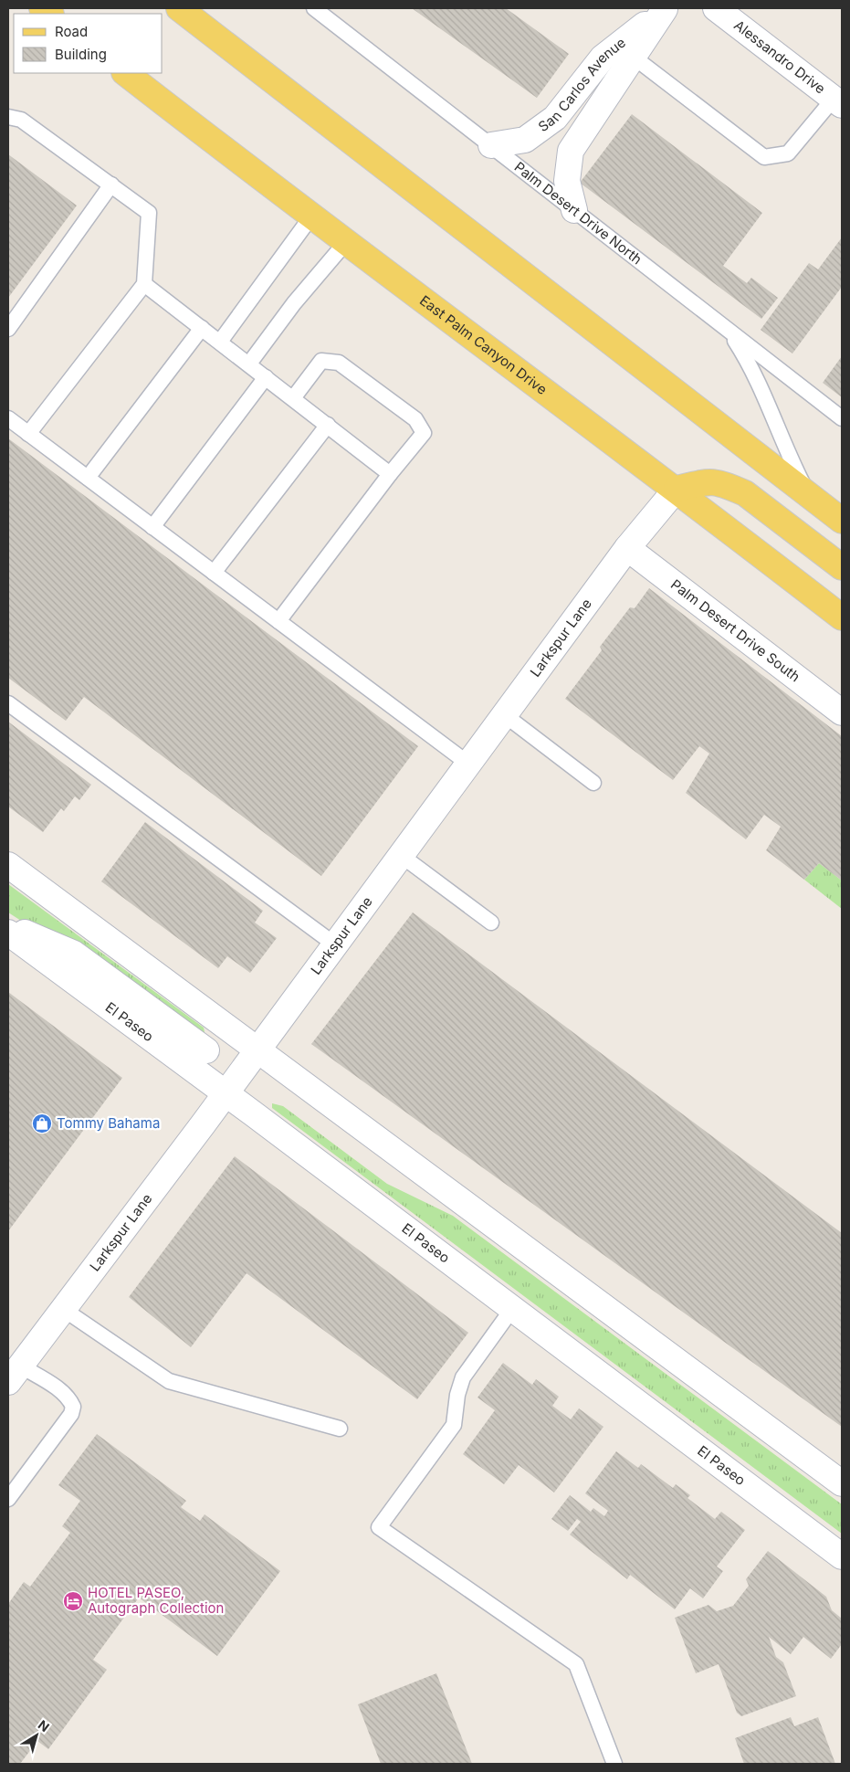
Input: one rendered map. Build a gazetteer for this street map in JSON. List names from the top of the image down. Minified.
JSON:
{"streets":{"main road":["East Palm Canyon Drive"],"street":["Alessandro Drive","San Carlos Avenue","Palm Desert Drive South","Larkspur Lane","El Paseo"],"lane":["Palm Desert Drive North"]},"crossings":[["San Carlos Avenue","Palm Desert Drive North"],["East Palm Canyon Drive","Larkspur Lane"],["Palm Desert Drive South","Larkspur Lane"],["Larkspur Lane","El Paseo"]],"places":{"shop":["Tommy Bahama"],"hotel":["HOTEL PASEO, Autograph Collection"]},"legend":["Road","Building"],"north":"top right"}
